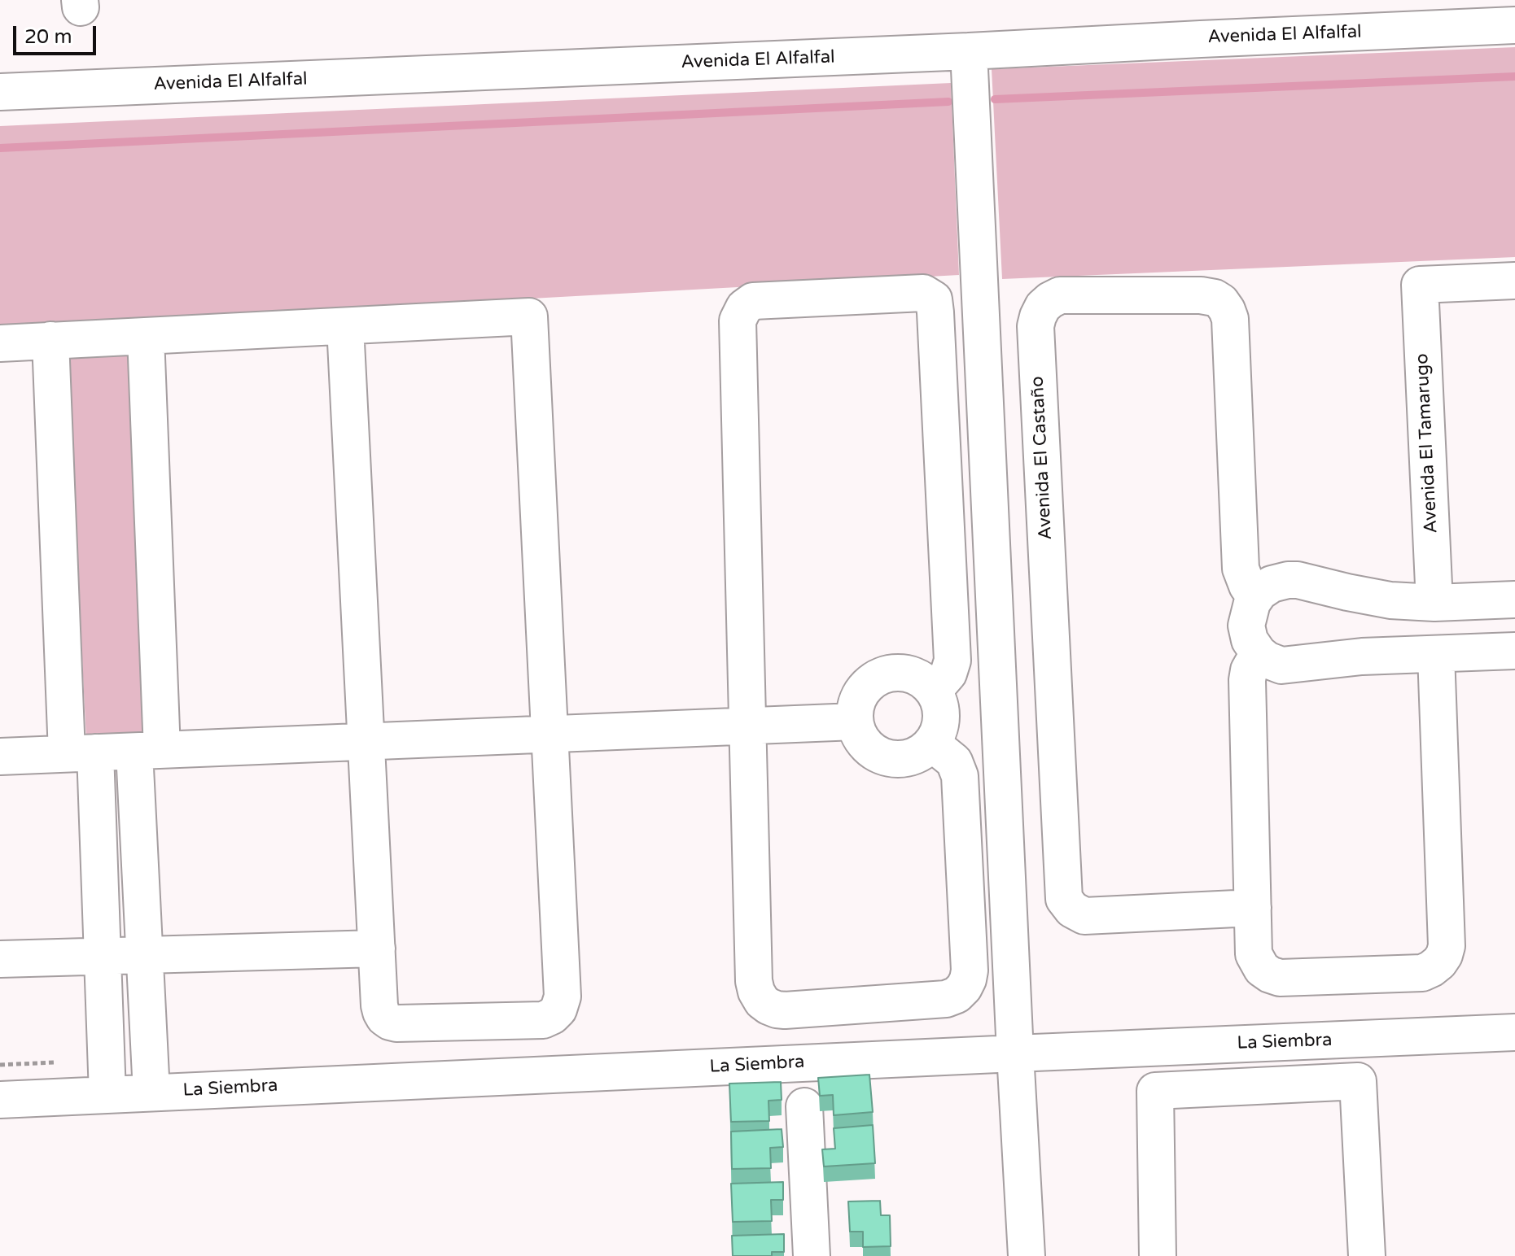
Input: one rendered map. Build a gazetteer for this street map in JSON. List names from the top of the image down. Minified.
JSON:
{"streets":{"street":["Avenida El Alfalfal","Avenida El Tamarugo","Avenida El Castaño","La Siembra"]},"scale_bar":"20 m"}
